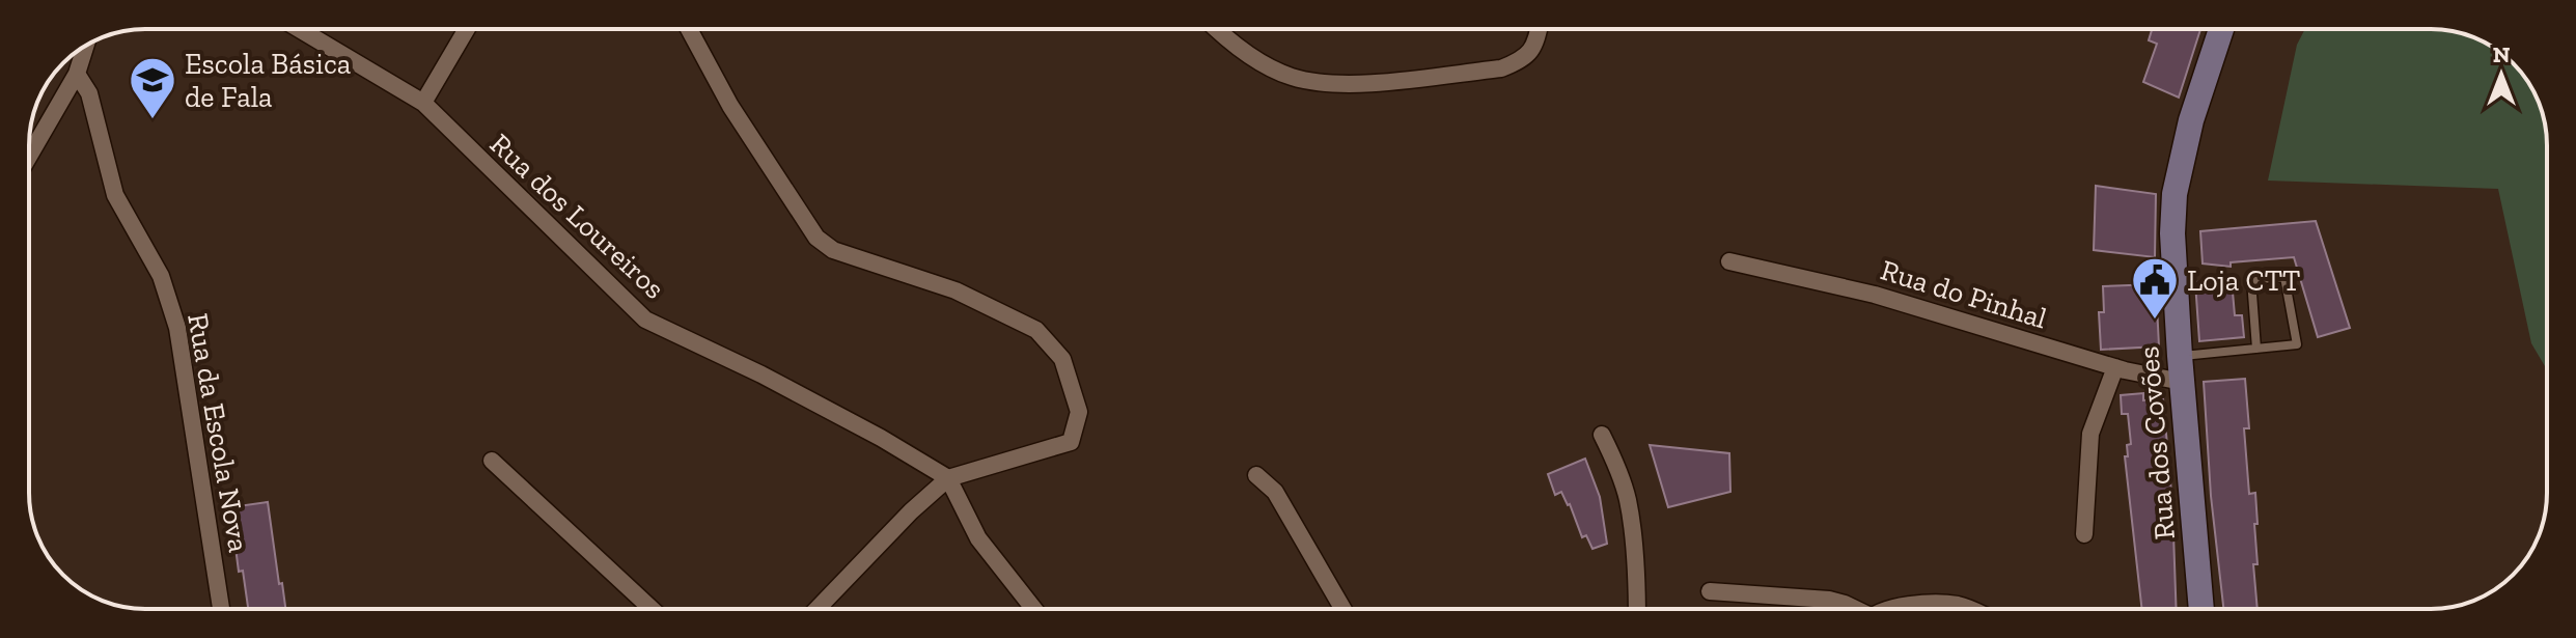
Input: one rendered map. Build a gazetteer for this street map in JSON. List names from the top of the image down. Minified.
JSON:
{"streets":{"street":["Rua dos Loureiros","Rua do Pinhal","Rua da Escola Nova","Rua dos Covões"]},"crossings":[["Rua do Pinhal","Rua dos Covões"]],"places":{"school or university":["Escola Básica de Fala"],"public building":["Loja CTT"]},"north":"top"}
